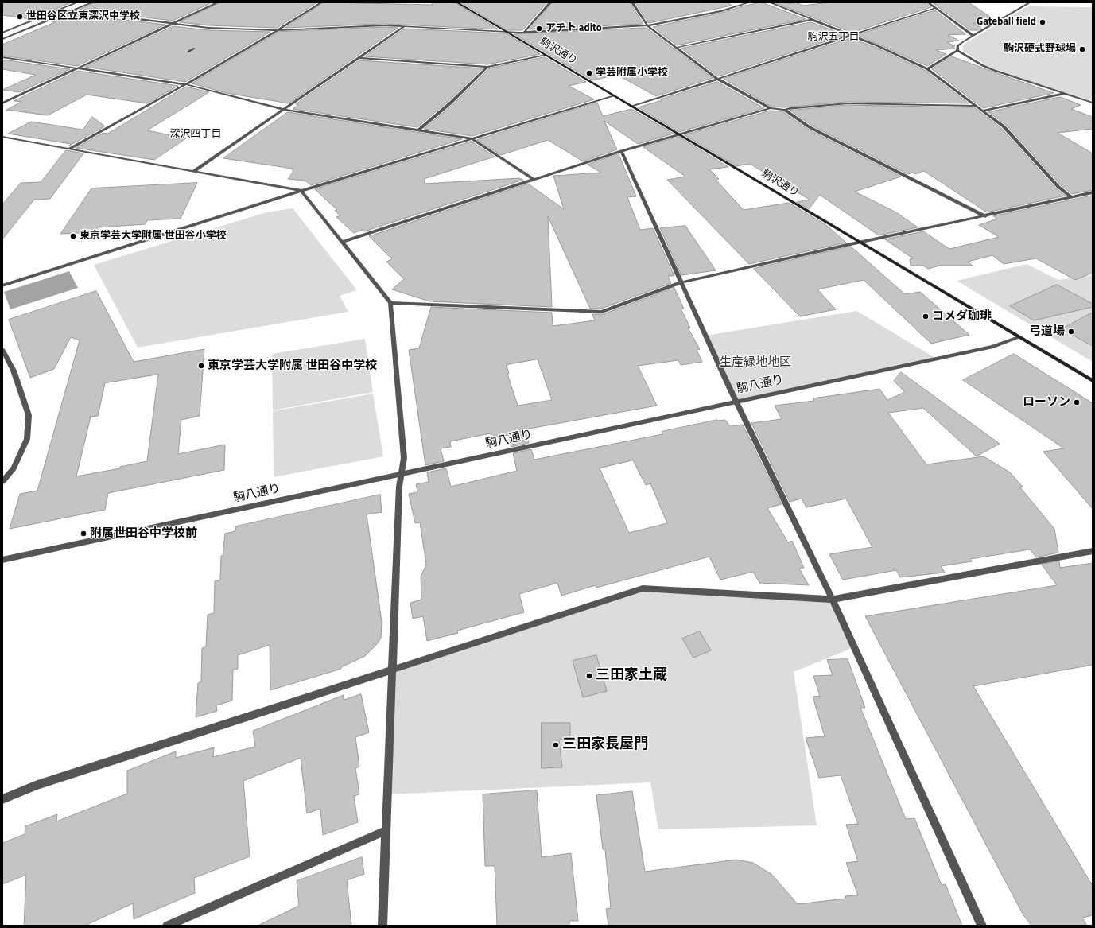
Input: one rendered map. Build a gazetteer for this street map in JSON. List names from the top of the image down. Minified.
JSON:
{"streets":{"main road":["駒沢通り"],"street":["駒八通り"]},"crossings":[["駒沢通り","駒八通り"]],"districts":["駒沢五丁目","深沢四丁目"],"parks":["生産緑地地区"],"places":["世田谷区立東深沢中学校","Gateball field","アヂト adito","駒沢硬式野球場","学芸附属小学校","東京学芸大学附属 世田谷小学校","コメダ珈琲","弓道場","東京学芸大学附属 世田谷中学校","ローソン","附属世田谷中学校前","三田家土蔵","三田家長屋門"]}
